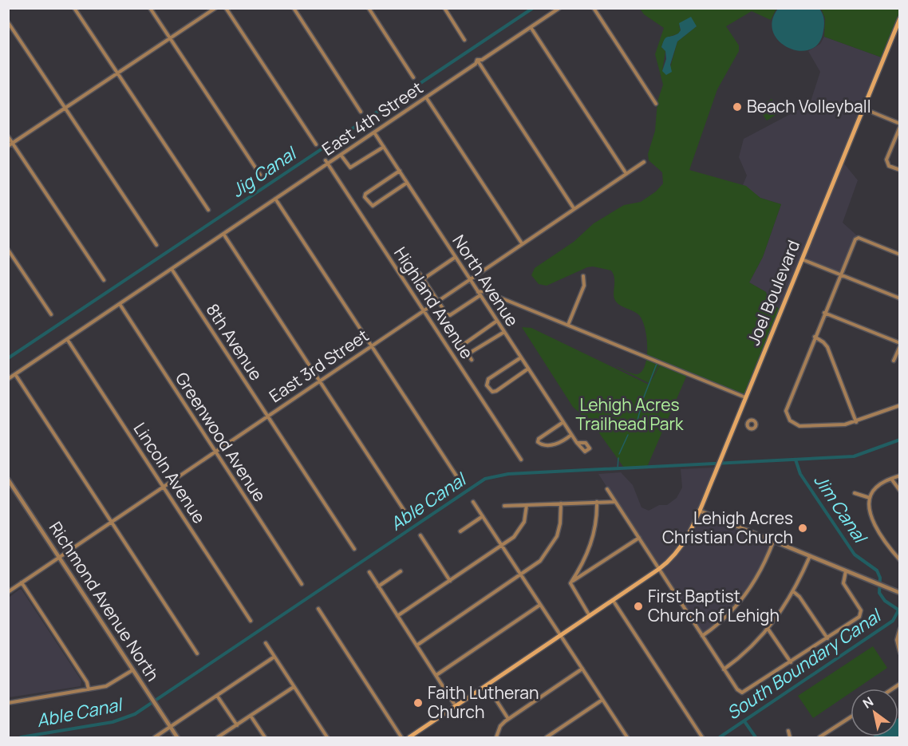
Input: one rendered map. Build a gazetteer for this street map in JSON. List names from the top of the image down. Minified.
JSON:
{"streets":{"main road":["Joel Boulevard"],"street":["East 4th Street","North Avenue","Highland Avenue","8th Avenue","East 3rd Street","Greenwood Avenue","Lincoln Avenue","Richmond Avenue North"]},"crossings":[["East 4th Street","North Avenue"],["East 4th Street","Highland Avenue"],["East 4th Street","8th Avenue"],["East 4th Street","Greenwood Avenue"],["East 4th Street","Lincoln Avenue"],["North Avenue","East 3rd Street"],["Highland Avenue","East 3rd Street"],["8th Avenue","East 3rd Street"],["East 3rd Street","Greenwood Avenue"],["East 3rd Street","Lincoln Avenue"],["East 3rd Street","Richmond Avenue North"]],"water":["Jig Canal","Able Canal","Jim Canal","South Boundary Canal"],"parks":["Lehigh Acres Trailhead Park"],"places":["Beach Volleyball","Lehigh Acres Christian Church","First Baptist Church of Lehigh","Faith Lutheran Church"],"north":"top left"}
